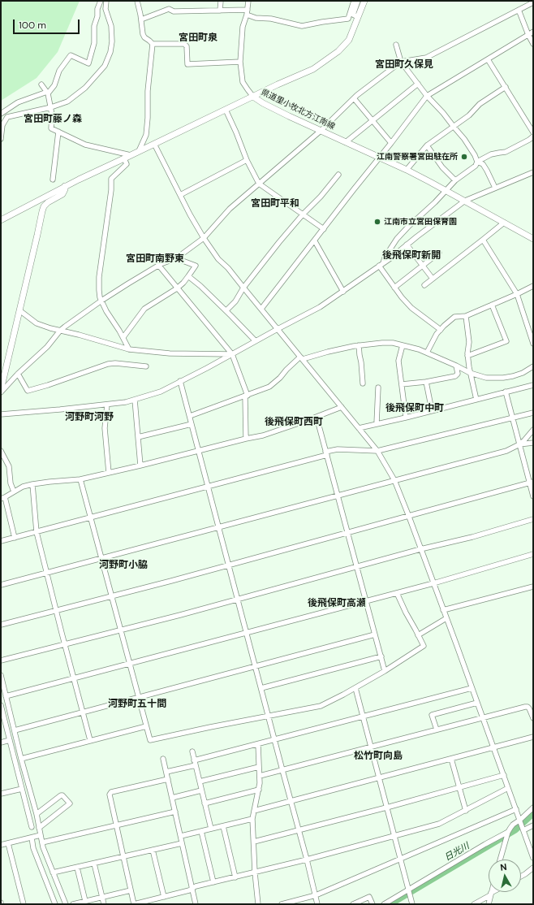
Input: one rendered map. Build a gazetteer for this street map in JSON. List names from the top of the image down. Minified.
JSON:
{"streets":{"main road":["県道里小牧北方江南線"]},"districts":["宮田町泉","宮田町久保見","宮田町藤ノ森","宮田町平和","後飛保町新開","宮田町南野東","後飛保町中町","河野町河野","後飛保町西町","河野町小脇","後飛保町高瀬","河野町五十間","松竹町向島"],"water":["日光川"],"places":["江南警察署宮田駐在所","江南市立宮田保育園"],"scale_bar":"100 m","north":"top"}
